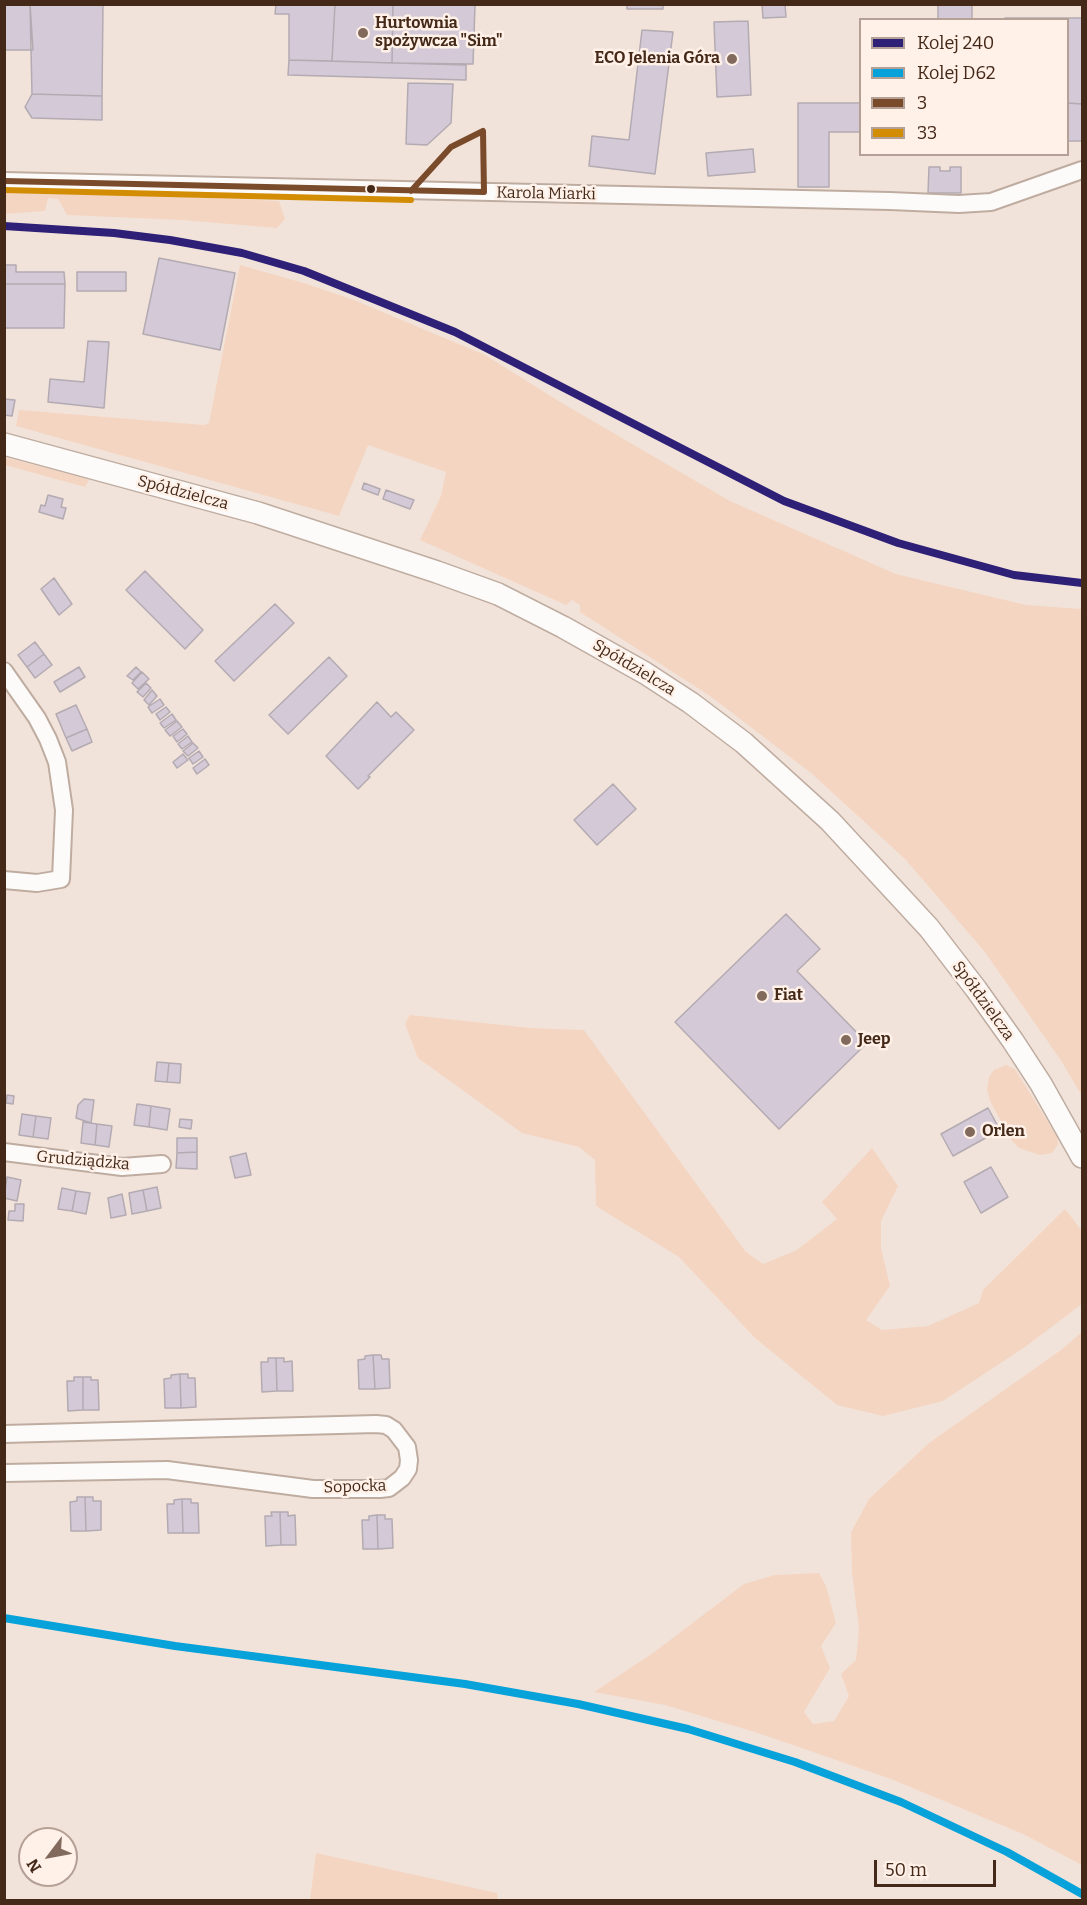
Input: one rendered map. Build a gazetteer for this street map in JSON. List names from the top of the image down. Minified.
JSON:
{"streets":{"main road":["Spółdzielcza"],"street":["Karola Miarki","Grudziądzka","Sopocka"]},"places":["Hurtownia spożywcza \"Sim\"","ECO Jelenia Góra","Fiat","Jeep","Orlen"],"lines":["transit line 3","transit line 33","rail line 240","rail line D62"],"legend":["Kolej 240","Kolej D62","3","33"],"scale_bar":"50 m","north":"bottom left"}
